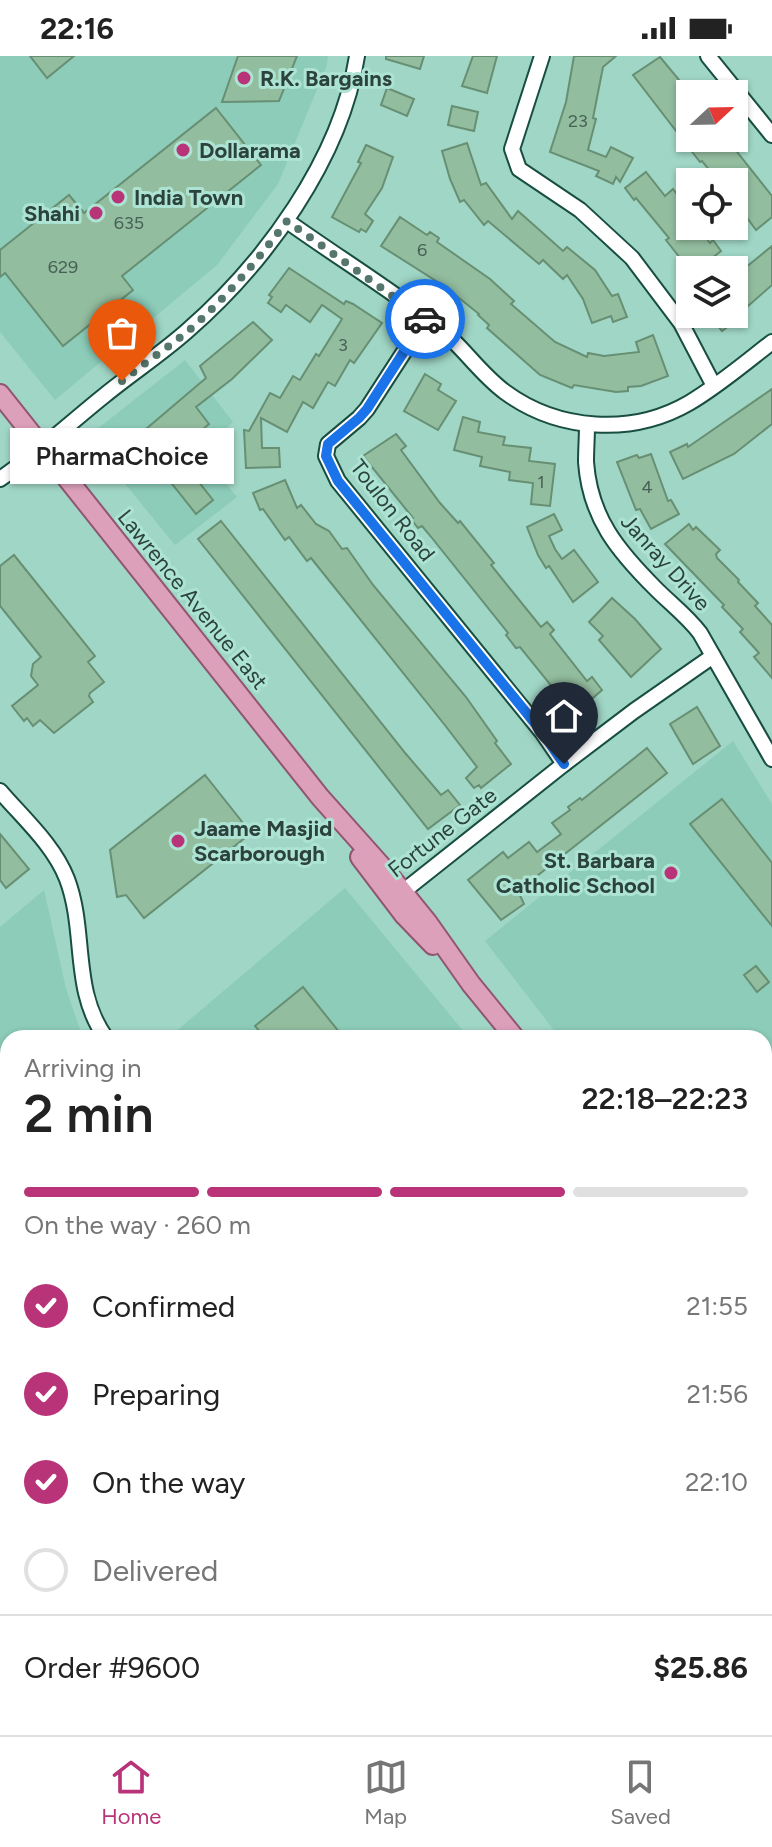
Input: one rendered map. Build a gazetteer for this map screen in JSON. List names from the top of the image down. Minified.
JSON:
{"streets":{"main road":["Lawrence Avenue East"],"street":["Toulon Road","Janray Drive","Fortune Gate"]},"crossings":[["Toulon Road","Fortune Gate"],["Janray Drive","Fortune Gate"],["Lawrence Avenue East","Fortune Gate"]],"places":["R.K. Bargains","Dollarama","India Town","Shahi","PharmaChoice","Jaame Masjid Scarborough","St. Barbara Catholic School"],"house_numbers":["23","635","6","629","3","1","4"],"north":"right","page":{"status":"22:16","bubble":"PharmaChoice","heading":["2 min","Arriving in","22:18–22:23"],"panel":["Order #9600","$25.86"],"bar":"On the way · 260 m","list":[["Confirmed","21:55"],["Preparing","21:56"],["On the way","22:10"],"Delivered"],"tabs":["Home","Map","Saved"]}}
